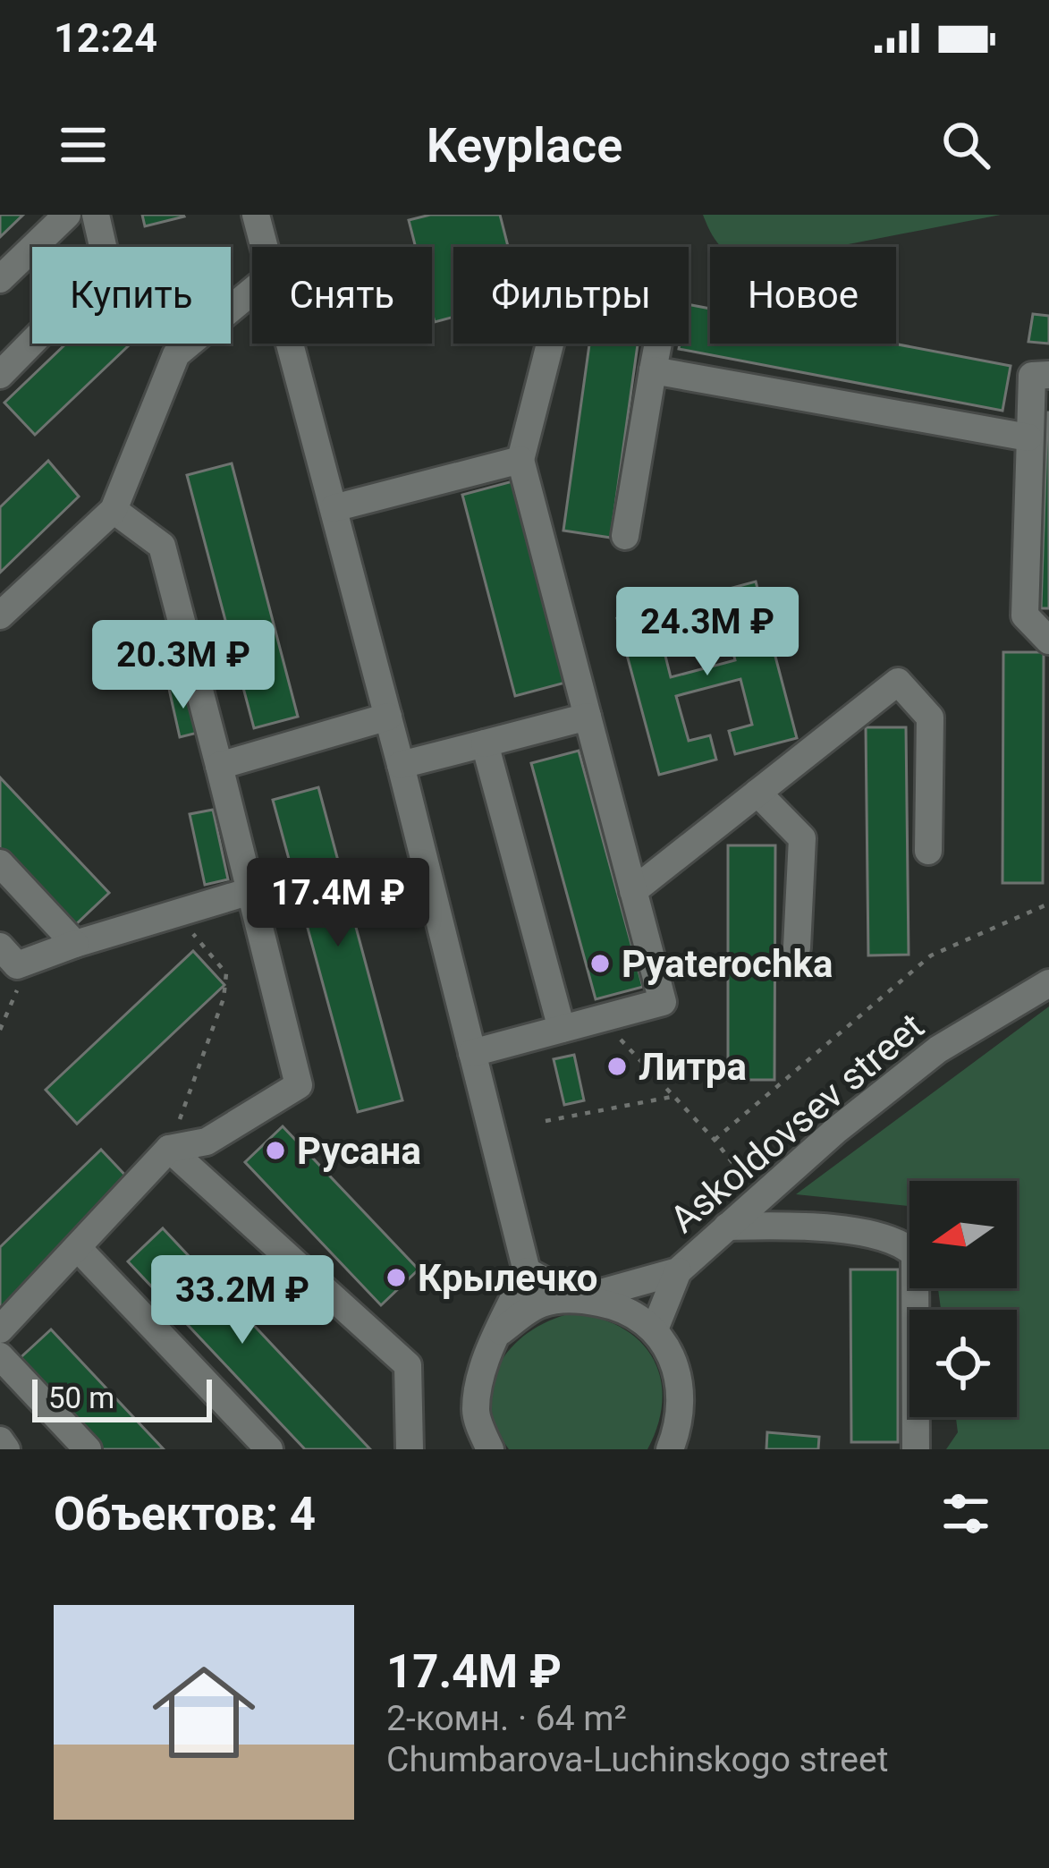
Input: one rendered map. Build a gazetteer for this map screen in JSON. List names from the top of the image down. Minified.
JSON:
{"streets":{"street":["Askoldovsev street"]},"places":["Pyaterochka","Литра","Русана","Крылечко"],"scale_bar":"50 m","north":"left","page":{"status":"12:24","header":"Keyplace","chip":["Купить","Снять","Фильтры","Новое"],"price":["24.3M ₽","20.3M ₽","17.4M ₽","33.2M ₽"],"scale":"50 m","heading":"Объектов: 4","list":[{"name":"17.4M ₽","note":"2-комн. · 64 m² · Chumbarova-Luchinskogo street"}]}}
